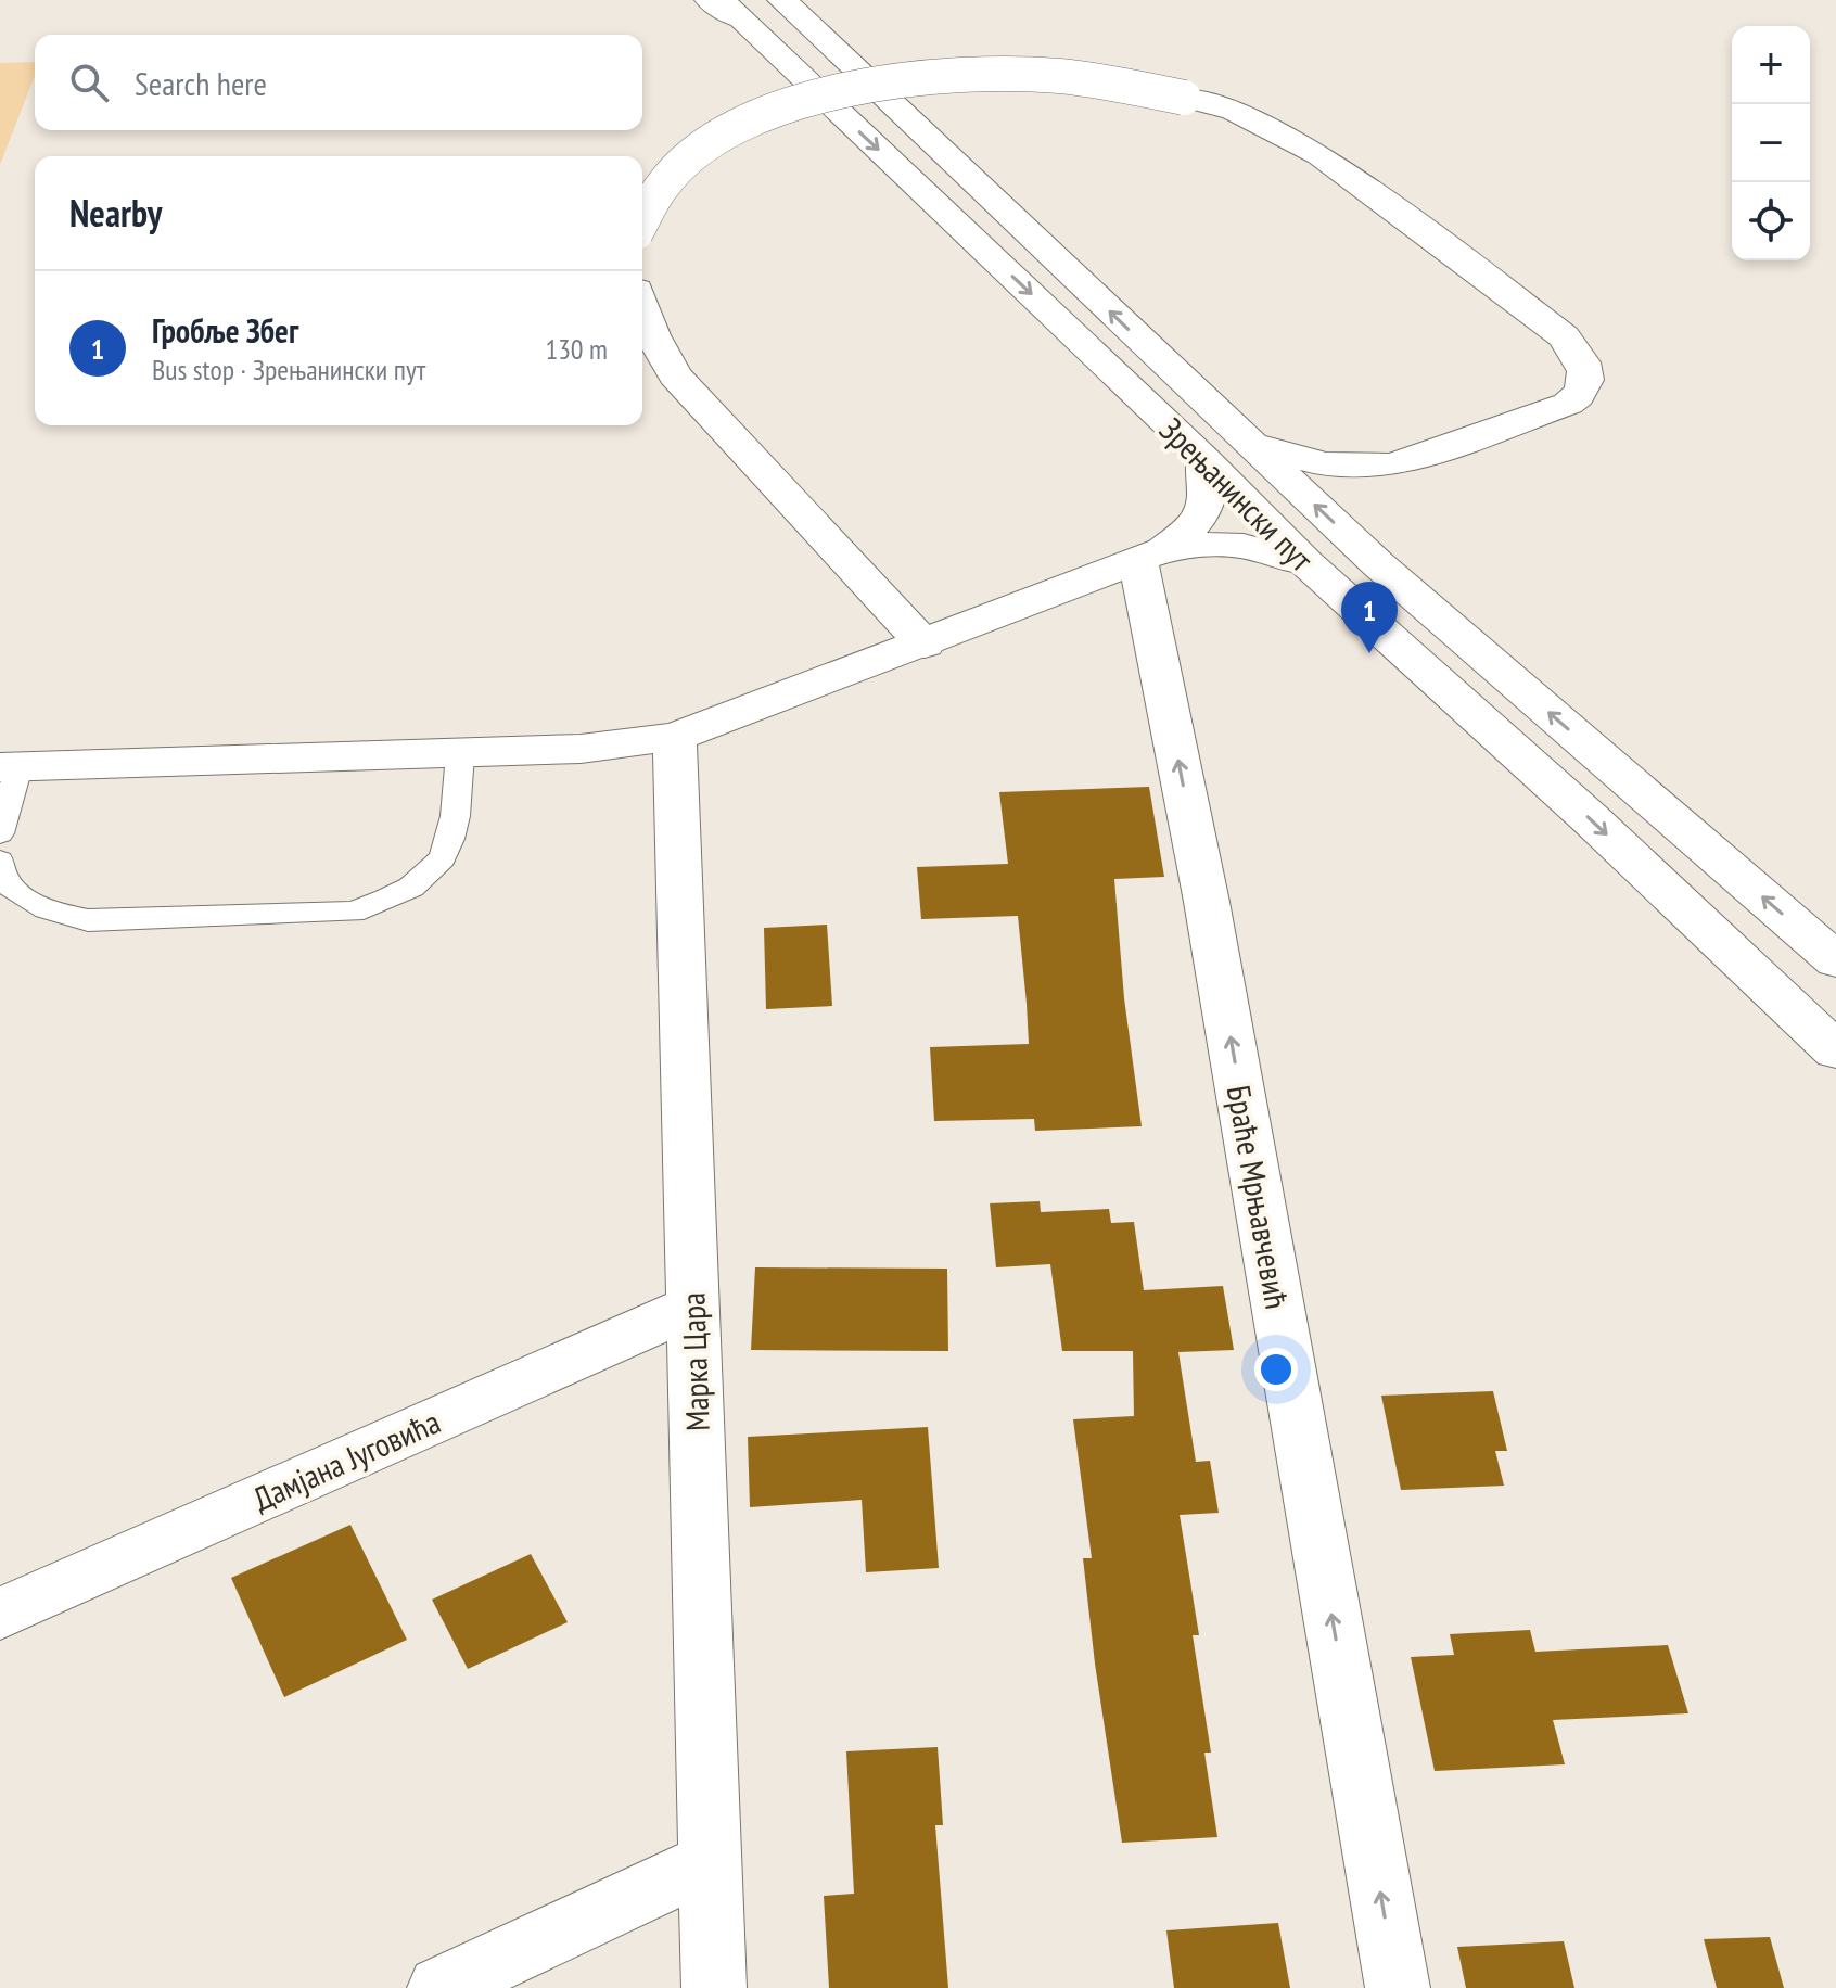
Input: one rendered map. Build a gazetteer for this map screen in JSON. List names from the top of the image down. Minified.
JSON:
{"streets":{"main road":["Зрењанински пут","Браће Мрњавчевић","Марка Цара","Дамјана Југовића"]},"crossings":[["Марка Цара","Дамјана Југовића"]],"one_way":["Браће Мрњавчевић"],"page":{"map_buttons":["+","−"],"search":"Search here","heading":"Nearby","list":[{"mark":"1","name":"Гробље Збег","note":"Bus stop · Зрењанински пут","value":"130 m"}],"pins":"1"}}
